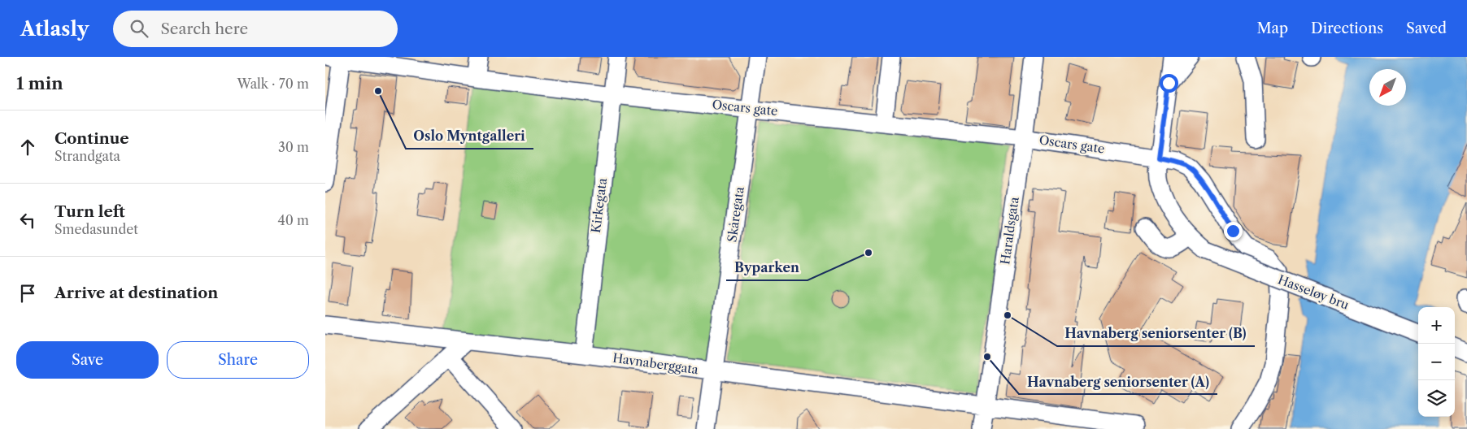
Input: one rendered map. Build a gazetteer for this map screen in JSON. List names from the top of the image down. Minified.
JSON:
{"streets":{"street":["Oscars gate","Kirkegata","Skåregata","Haraldsgata","Hasseløy bru","Havnaberggata"]},"crossings":[["Oscars gate","Kirkegata"],["Oscars gate","Skåregata"],["Oscars gate","Haraldsgata"],["Oscars gate","Hasseløy bru"],["Kirkegata","Havnaberggata"],["Skåregata","Havnaberggata"],["Haraldsgata","Havnaberggata"]],"places":["Oslo Myntgalleri","Byparken","Havnaberg seniorsenter (B)","Havnaberg seniorsenter (A)"],"north":"bottom left","page":{"header":"Atlasly","search":"Search here","nav":["Map","Directions","Saved"],"heading":["1 min","Walk · 70 m"],"list":[["Continue","Strandgata","30 m"],["Turn left","Smedasundet","40 m"],"Arrive at destination"],"map_buttons":["+","−"],"buttons":["Save","Share"]}}
